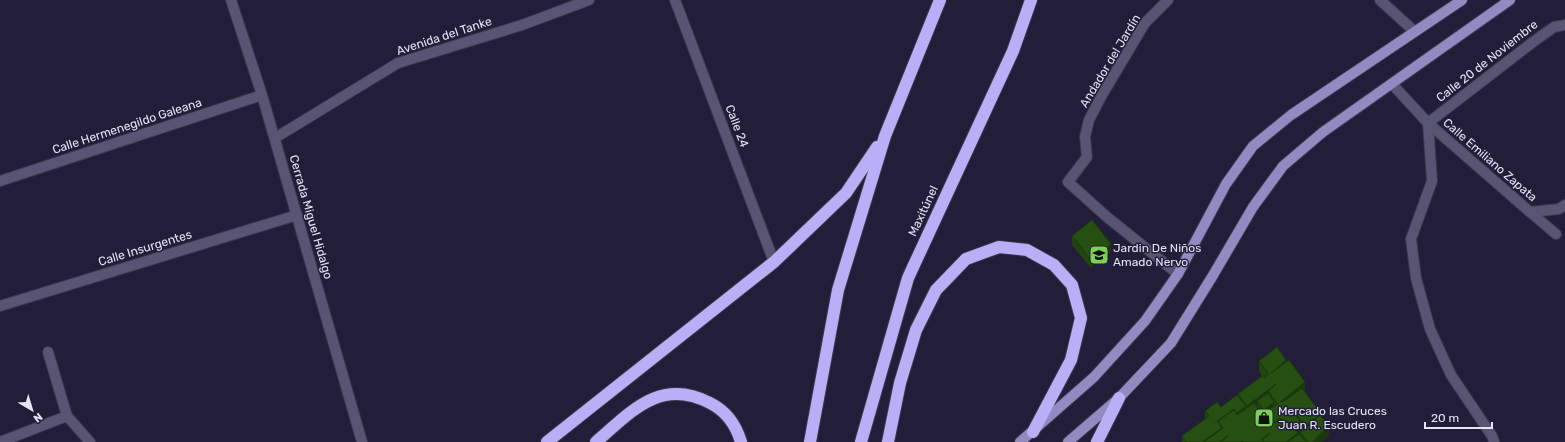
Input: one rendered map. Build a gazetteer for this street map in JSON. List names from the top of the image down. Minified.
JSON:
{"streets":{"highway":["Maxitúnel"],"street":["Avenida del Tanke","Andador del Jardín","Calle 20 de Noviembre","Calle Hermenegildo Galeana","Calle 24","Calle Emiliano Zapata","Cerrada Miguel Hidalgo","Calle Insurgentes"]},"crossings":[["Avenida del Tanke","Cerrada Miguel Hidalgo"],["Calle 20 de Noviembre","Calle Emiliano Zapata"],["Calle Hermenegildo Galeana","Cerrada Miguel Hidalgo"],["Cerrada Miguel Hidalgo","Calle Insurgentes"]],"places":{"school or university":["Jardin De Niños Amado Nervo"],"shop":["Mercado las Cruces Juan R. Escudero"]},"scale_bar":"20 m","north":"bottom right"}
